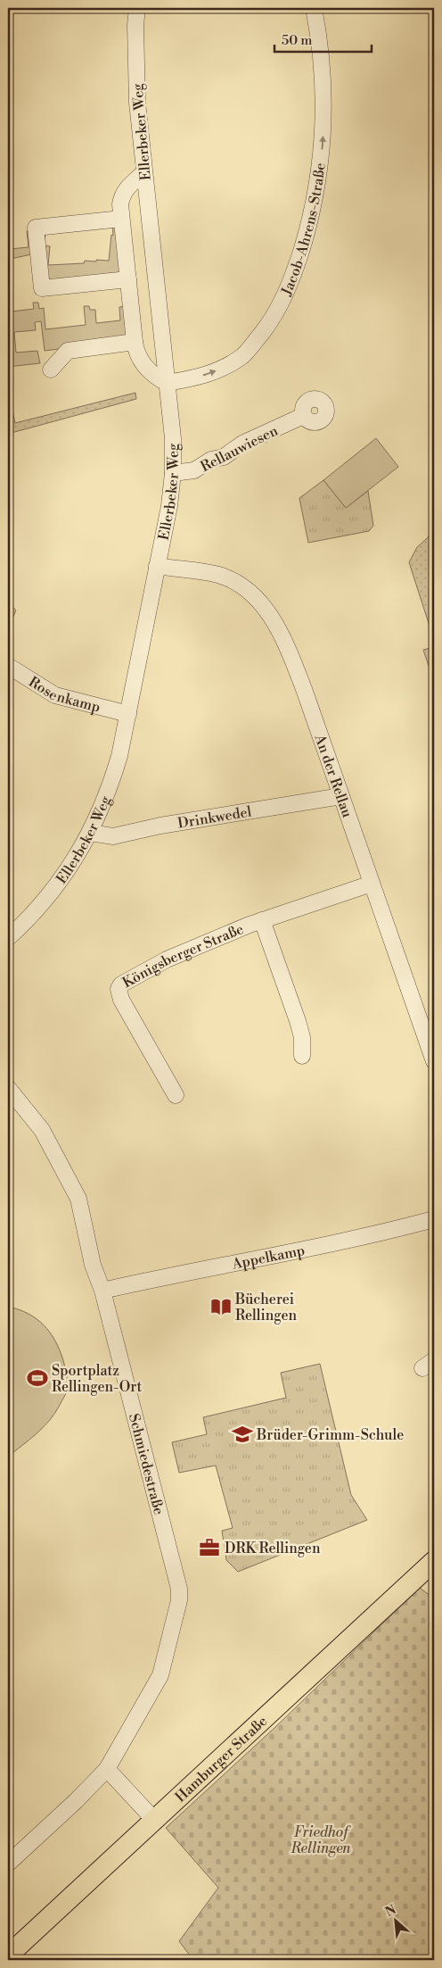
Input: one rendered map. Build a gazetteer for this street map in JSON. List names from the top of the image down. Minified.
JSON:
{"streets":{"main road":["Hamburger Straße"],"street":["Ellerbeker Weg","Jacob-Ahrens-Straße","Rellauwiesen","Rosenkamp","An der Rellau","Drinkwedel","Königsberger Straße","Appelkamp","Schmiedestraße"]},"crossings":[["Ellerbeker Weg","Jacob-Ahrens-Straße"],["Ellerbeker Weg","Rellauwiesen"],["Ellerbeker Weg","Rosenkamp"],["Ellerbeker Weg","An der Rellau"],["Ellerbeker Weg","Drinkwedel"],["An der Rellau","Drinkwedel"],["An der Rellau","Königsberger Straße"],["Appelkamp","Schmiedestraße"]],"one_way":["Jacob-Ahrens-Straße"],"parks":["Friedhof Rellingen"],"places":{"library":["Bücherei Rellingen"],"sports":["Sportplatz Rellingen-Ort"],"school or university":["Brüder-Grimm-Schule"],"office":["DRK Rellingen"]},"scale_bar":"50 m","north":"top left"}
